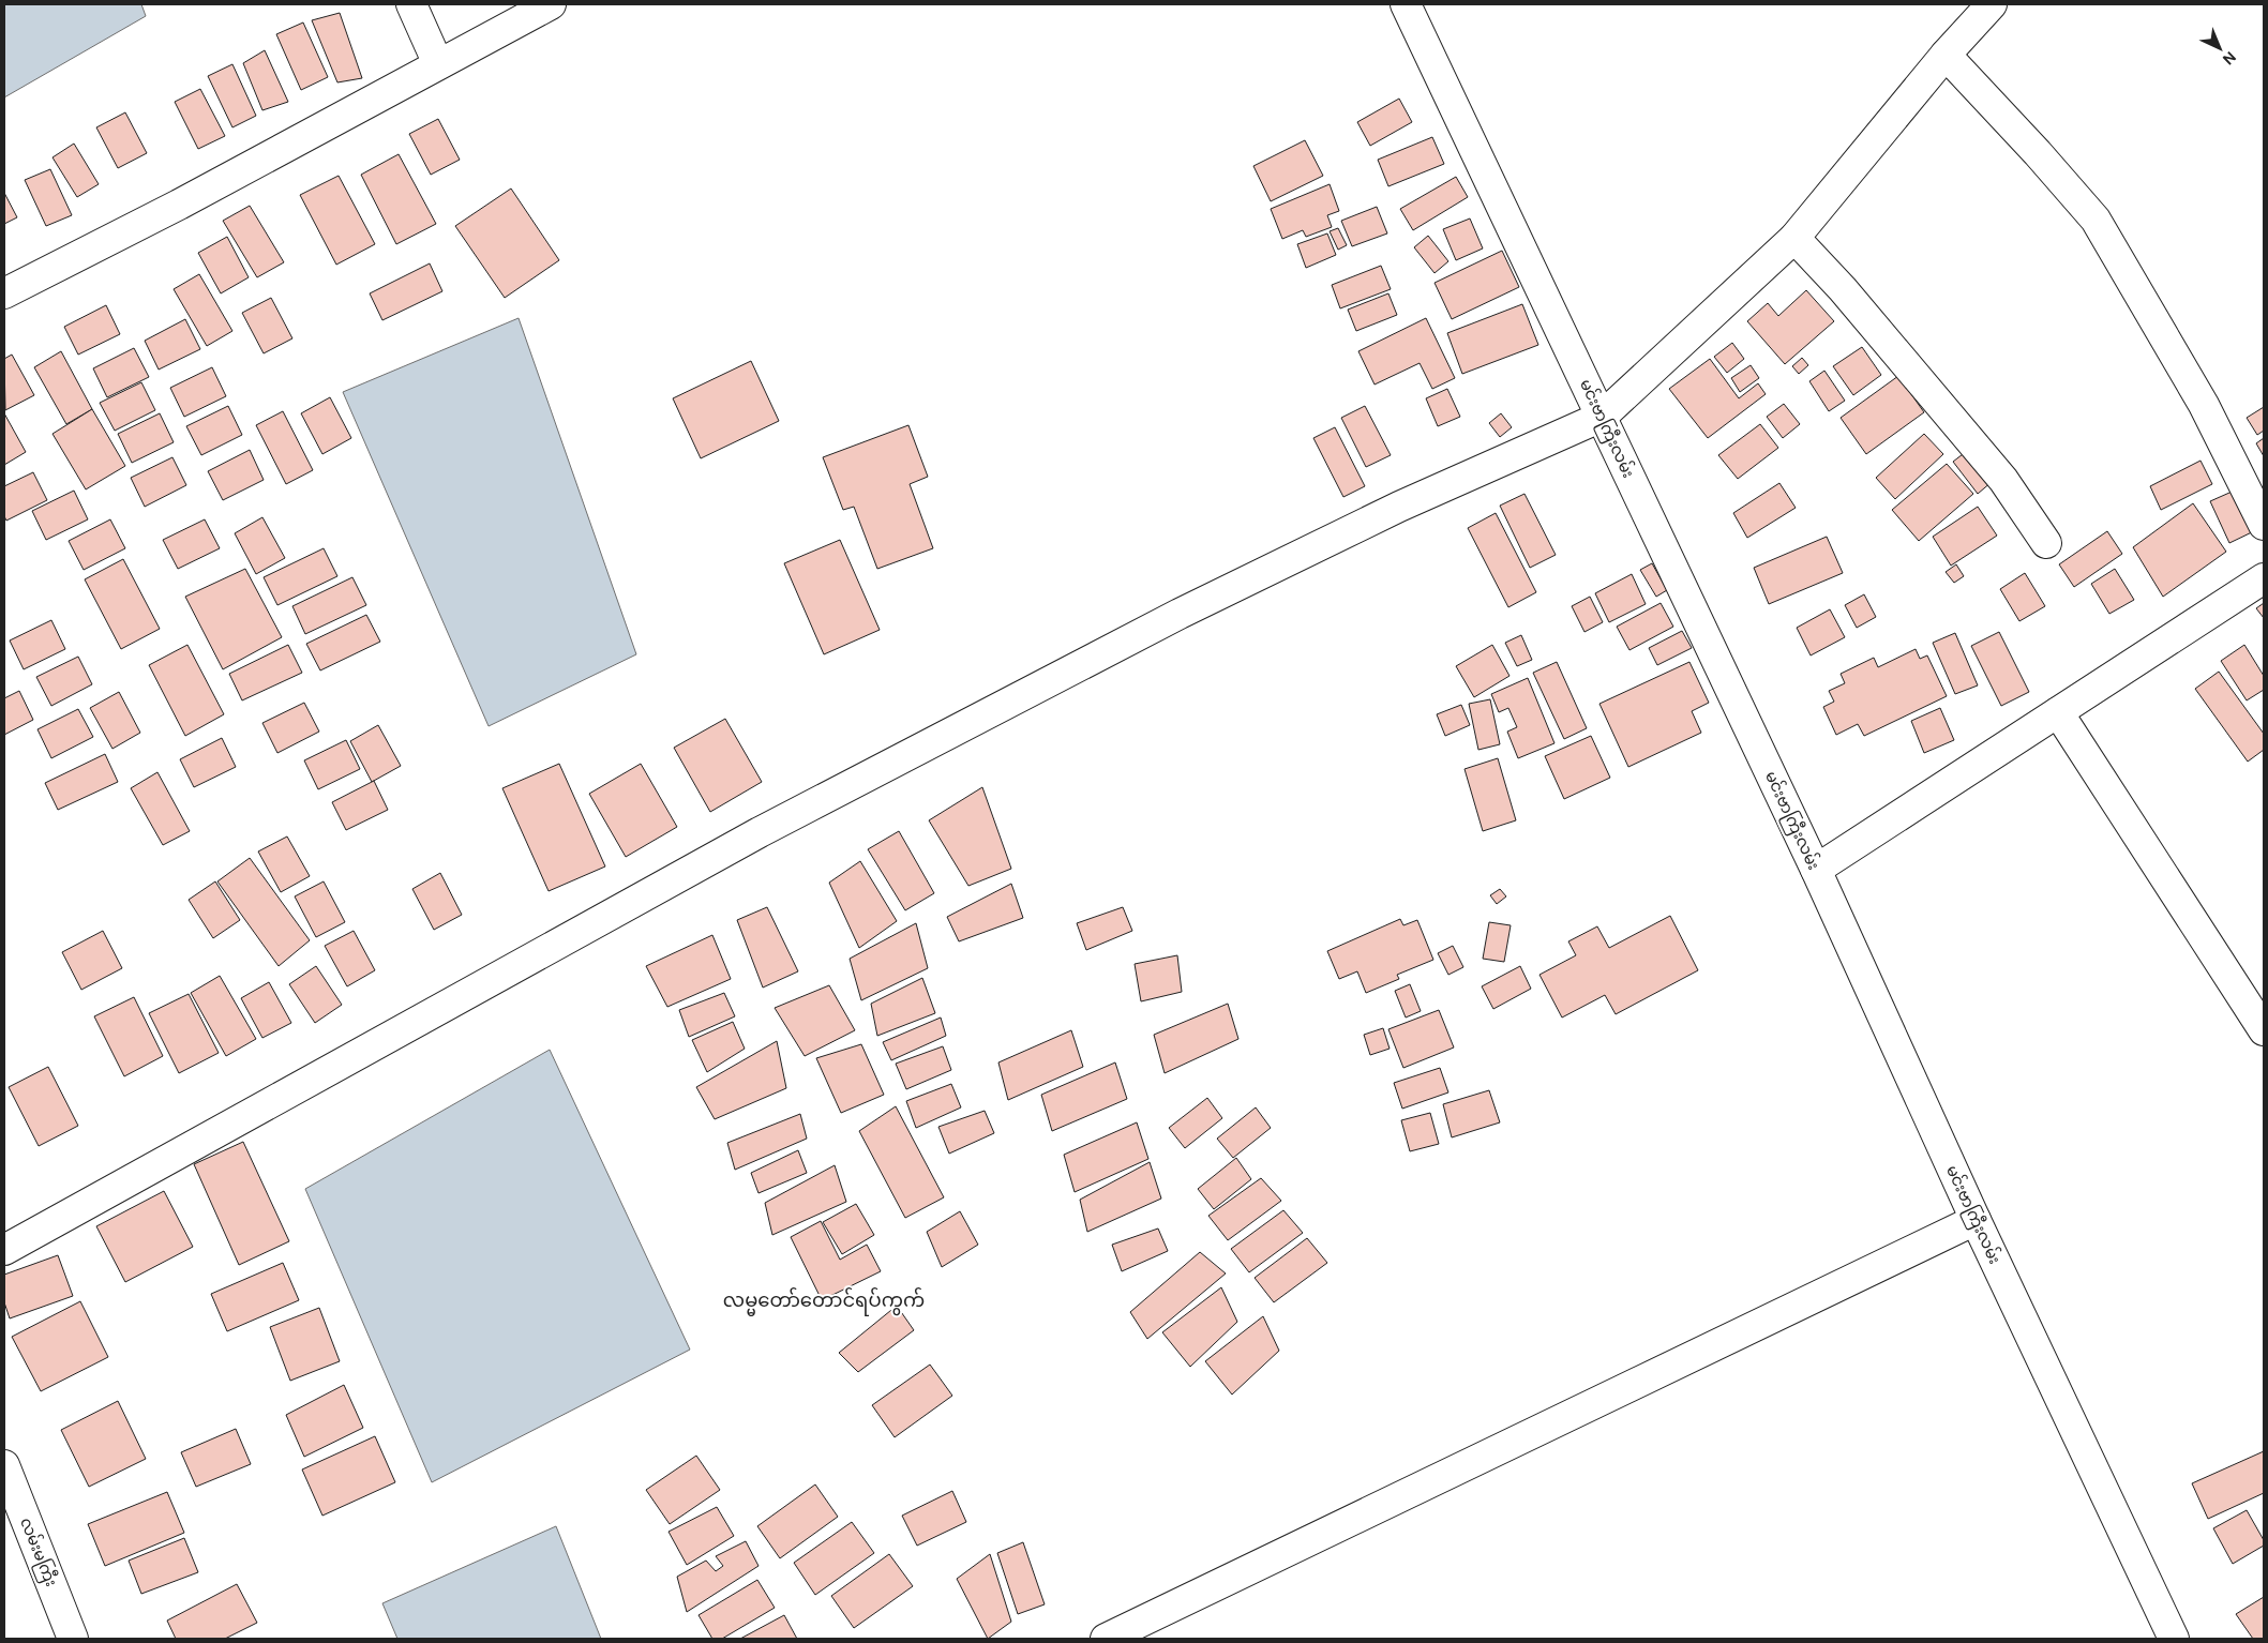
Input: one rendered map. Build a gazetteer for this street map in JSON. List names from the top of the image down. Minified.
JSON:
{"streets":{"street":["မင်းဗာကြီးလမ်း","လမ်းမကြီး"]},"districts":["လမ္မတော်တောင်ရပ်ကွက်"],"north":"bottom right"}
